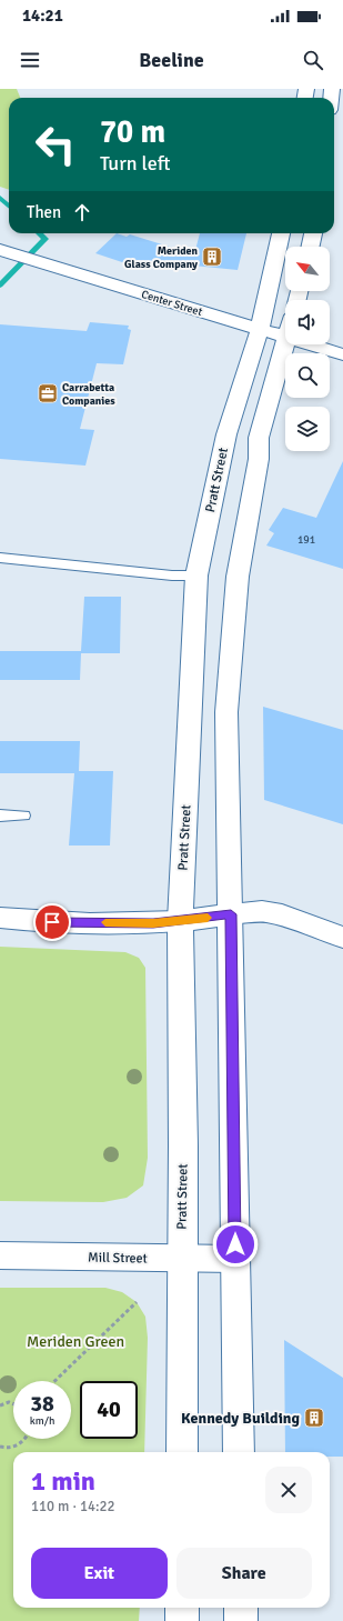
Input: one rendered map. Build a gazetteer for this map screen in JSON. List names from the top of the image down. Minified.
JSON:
{"streets":{"street":["Center Street","Pratt Street","Mill Street"]},"crossings":[["Center Street","Pratt Street"],["Pratt Street","Mill Street"]],"parks":["Meriden Green"],"places":{"building":["Meriden Glass Company","Kennedy Building"],"office":["Carrabetta Companies"]},"house_numbers":["191"],"north":"top left","page":{"status":"14:21","header":"Beeline","turn":["70 m","Turn left"],"then":"Then","speed":"38 km/h","limit":"40","heading":["1 min","110 m · 14:22"],"buttons":["Exit","Share"]}}
